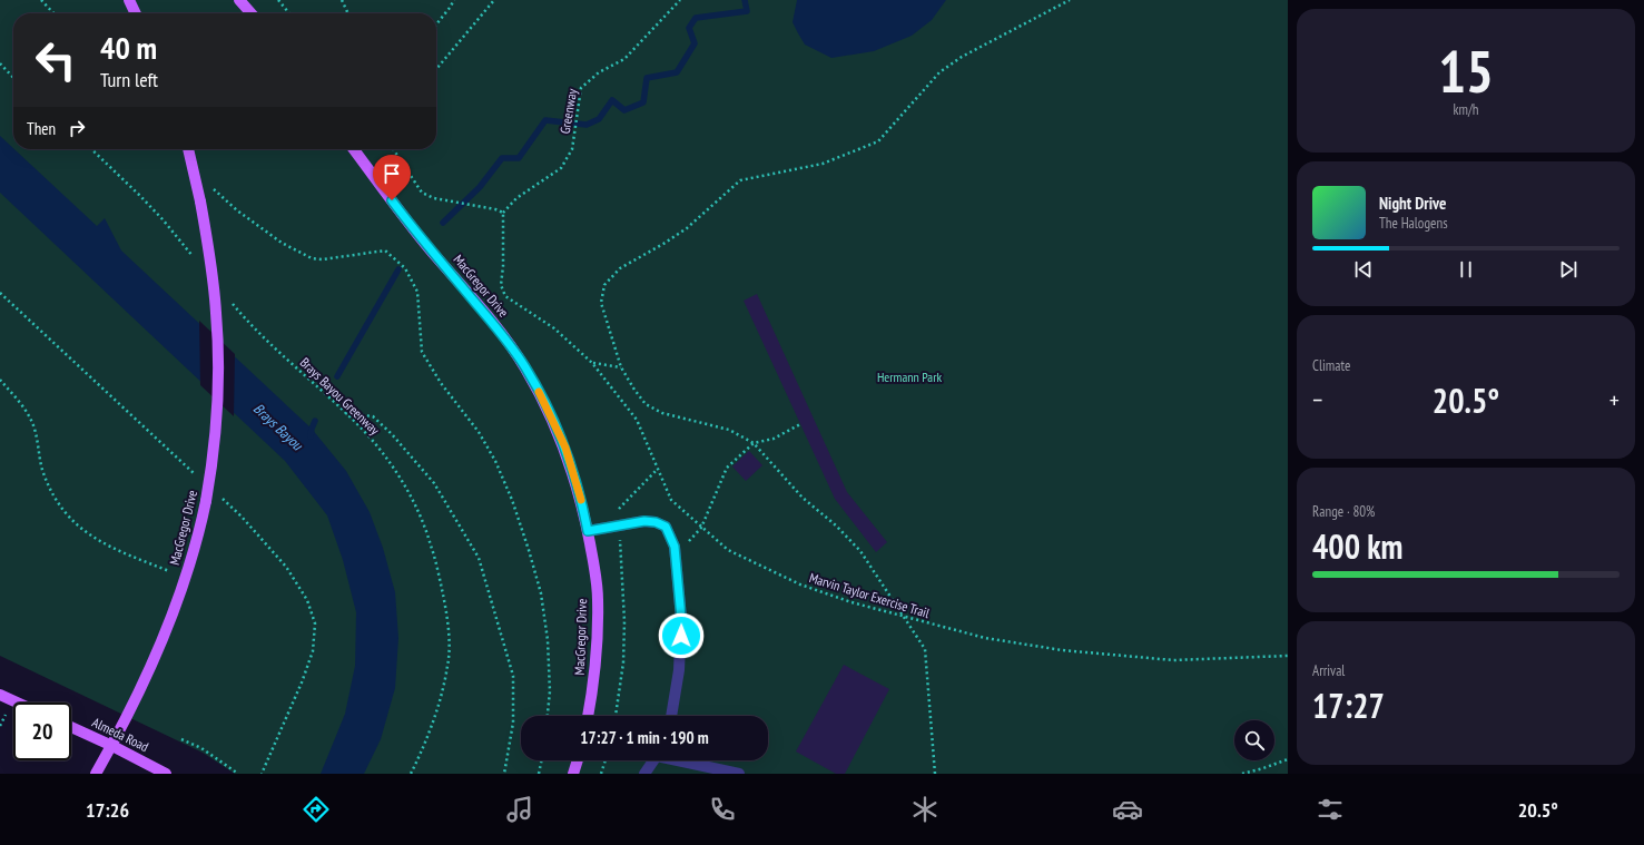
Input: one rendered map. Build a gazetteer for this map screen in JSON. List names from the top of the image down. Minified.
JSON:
{"streets":{"main road":["MacGregor Drive","Almeda Road"],"path":["Greenway","Brays Bayou Greenway","Marvin Taylor Exercise Trail"]},"crossings":[["Greenway","Marvin Taylor Exercise Trail"],["MacGregor Drive","Almeda Road"]],"water":["Brays Bayou"],"parks":["Hermann Park"],"page":{"tile":[["15","km/h"],"Climate",["Range · 80%","400 km"],["Arrival","17:27"]],"turn":["40 m","Turn left"],"then":"Then","song":["Night Drive","The Halogens"],"heat":["−","20.5°","+"],"limit":"20","trip":"17:27 · 1 min · 190 m","tabs":["17:26","20.5°"]}}
